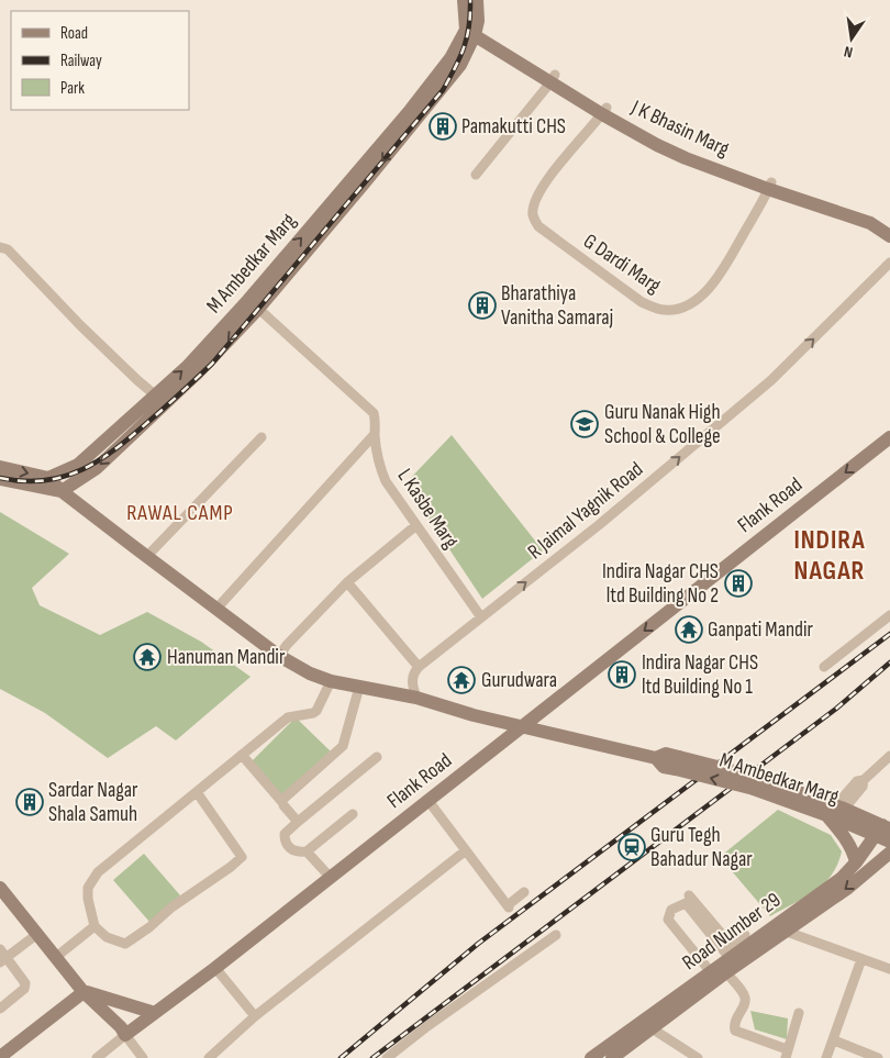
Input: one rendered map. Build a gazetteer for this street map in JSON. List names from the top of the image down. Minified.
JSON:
{"streets":{"main road":["J K Bhasin Marg","M Ambedkar Marg","Flank Road","Road Number 29"],"street":["G Dardi Marg","L Kasbe Marg","R Jaimal Yagnik Road"]},"crossings":[["J K Bhasin Marg","M Ambedkar Marg"],["J K Bhasin Marg","G Dardi Marg"],["M Ambedkar Marg","Flank Road"],["M Ambedkar Marg","L Kasbe Marg"],["M Ambedkar Marg","Road Number 29"],["L Kasbe Marg","R Jaimal Yagnik Road"]],"one_way":["Flank Road","R Jaimal Yagnik Road"],"districts":["RAWAL CAMP","INDIRA NAGAR"],"places":{"building":["Pamakutti CHS","Bharathiya Vanitha Samaraj","Indira Nagar CHS ltd Building No 2","Indira Nagar CHS ltd Building No 1","Sardar Nagar Shala Samuh"],"school or university":["Guru Nanak High School & College"],"temple":["Ganpati Mandir","Hanuman Mandir","Gurudwara"],"station":["Guru Tegh Bahadur Nagar"]},"legend":["Road","Railway","Park"],"north":"bottom"}
